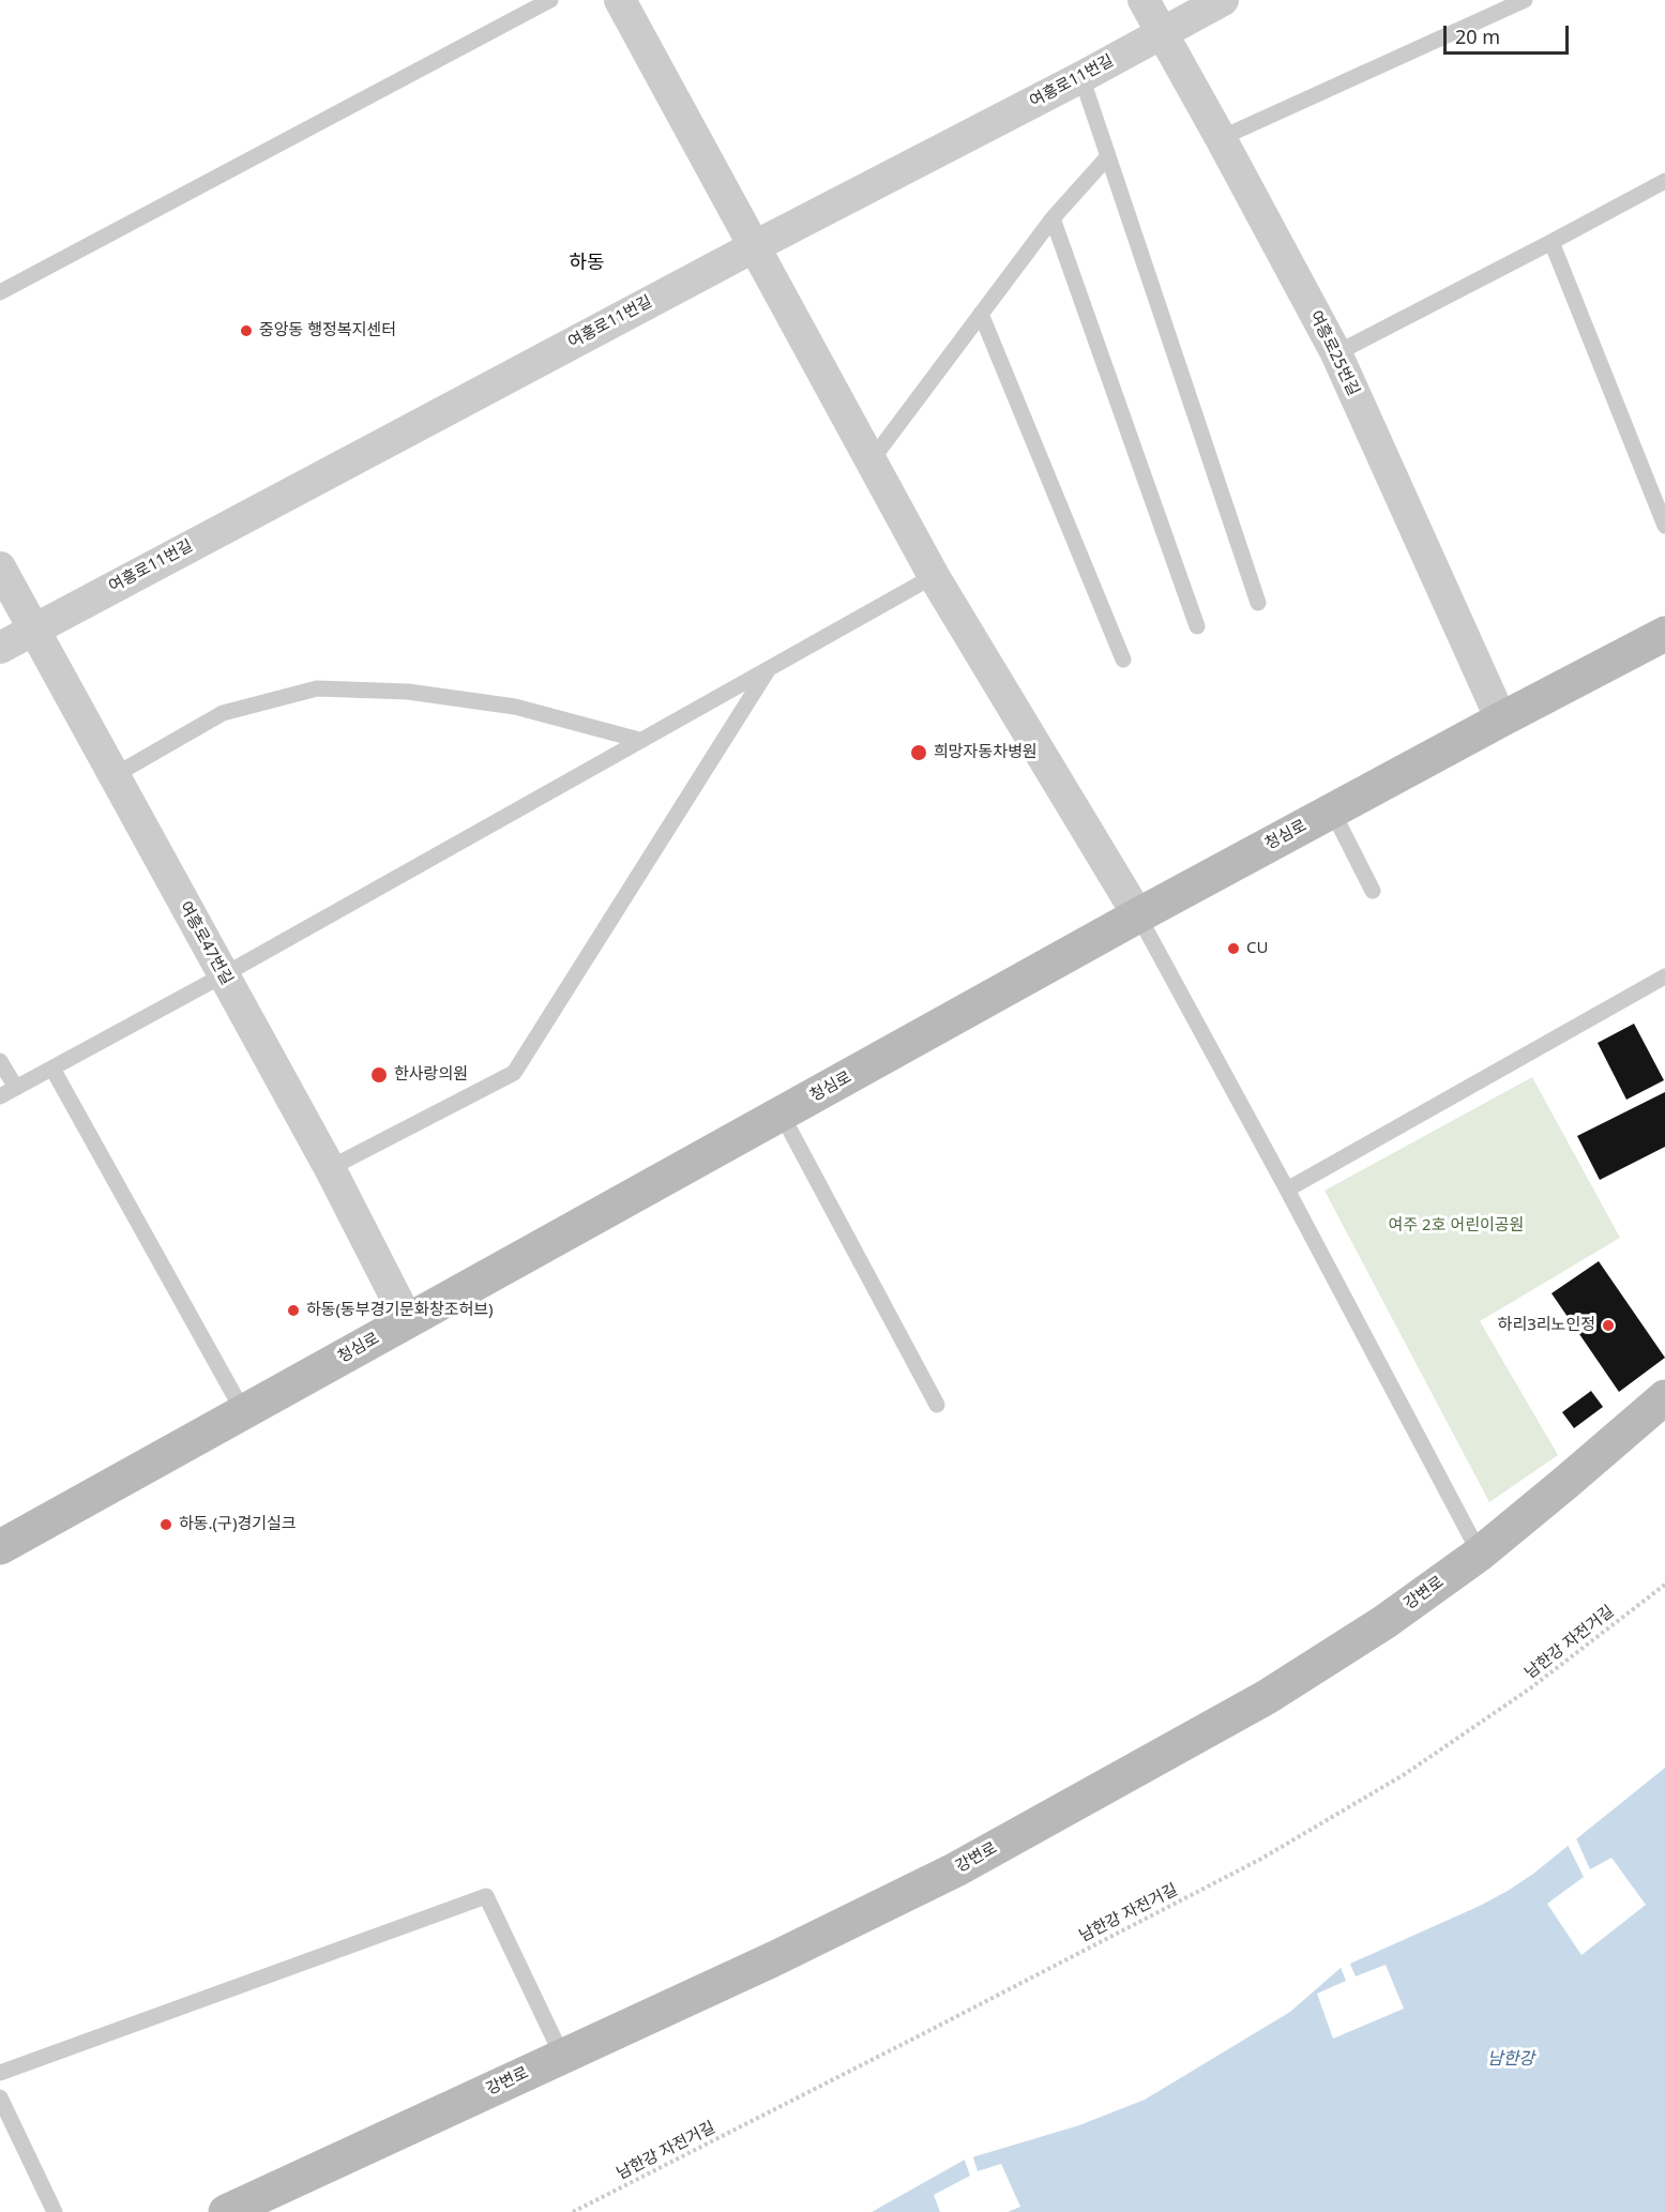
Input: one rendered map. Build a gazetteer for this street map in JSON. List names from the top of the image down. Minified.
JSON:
{"streets":{"street":["여흥로11번길","여흥로25번길","청심로","여흥로47번길","강변로"],"path":["남한강 자전거길"]},"crossings":[["여흥로11번길","여흥로25번길"],["여흥로11번길","여흥로47번길"],["여흥로25번길","청심로"],["청심로","여흥로47번길"]],"districts":["하동"],"water":["남한강"],"parks":["여주 2호 어린이공원"],"places":["중앙동 행정복지센터","희망자동차병원","CU","한사랑의원","하동(동부경기문화창조허브)","하리3리노인정","하동.(구)경기실크"],"scale_bar":"20 m"}
